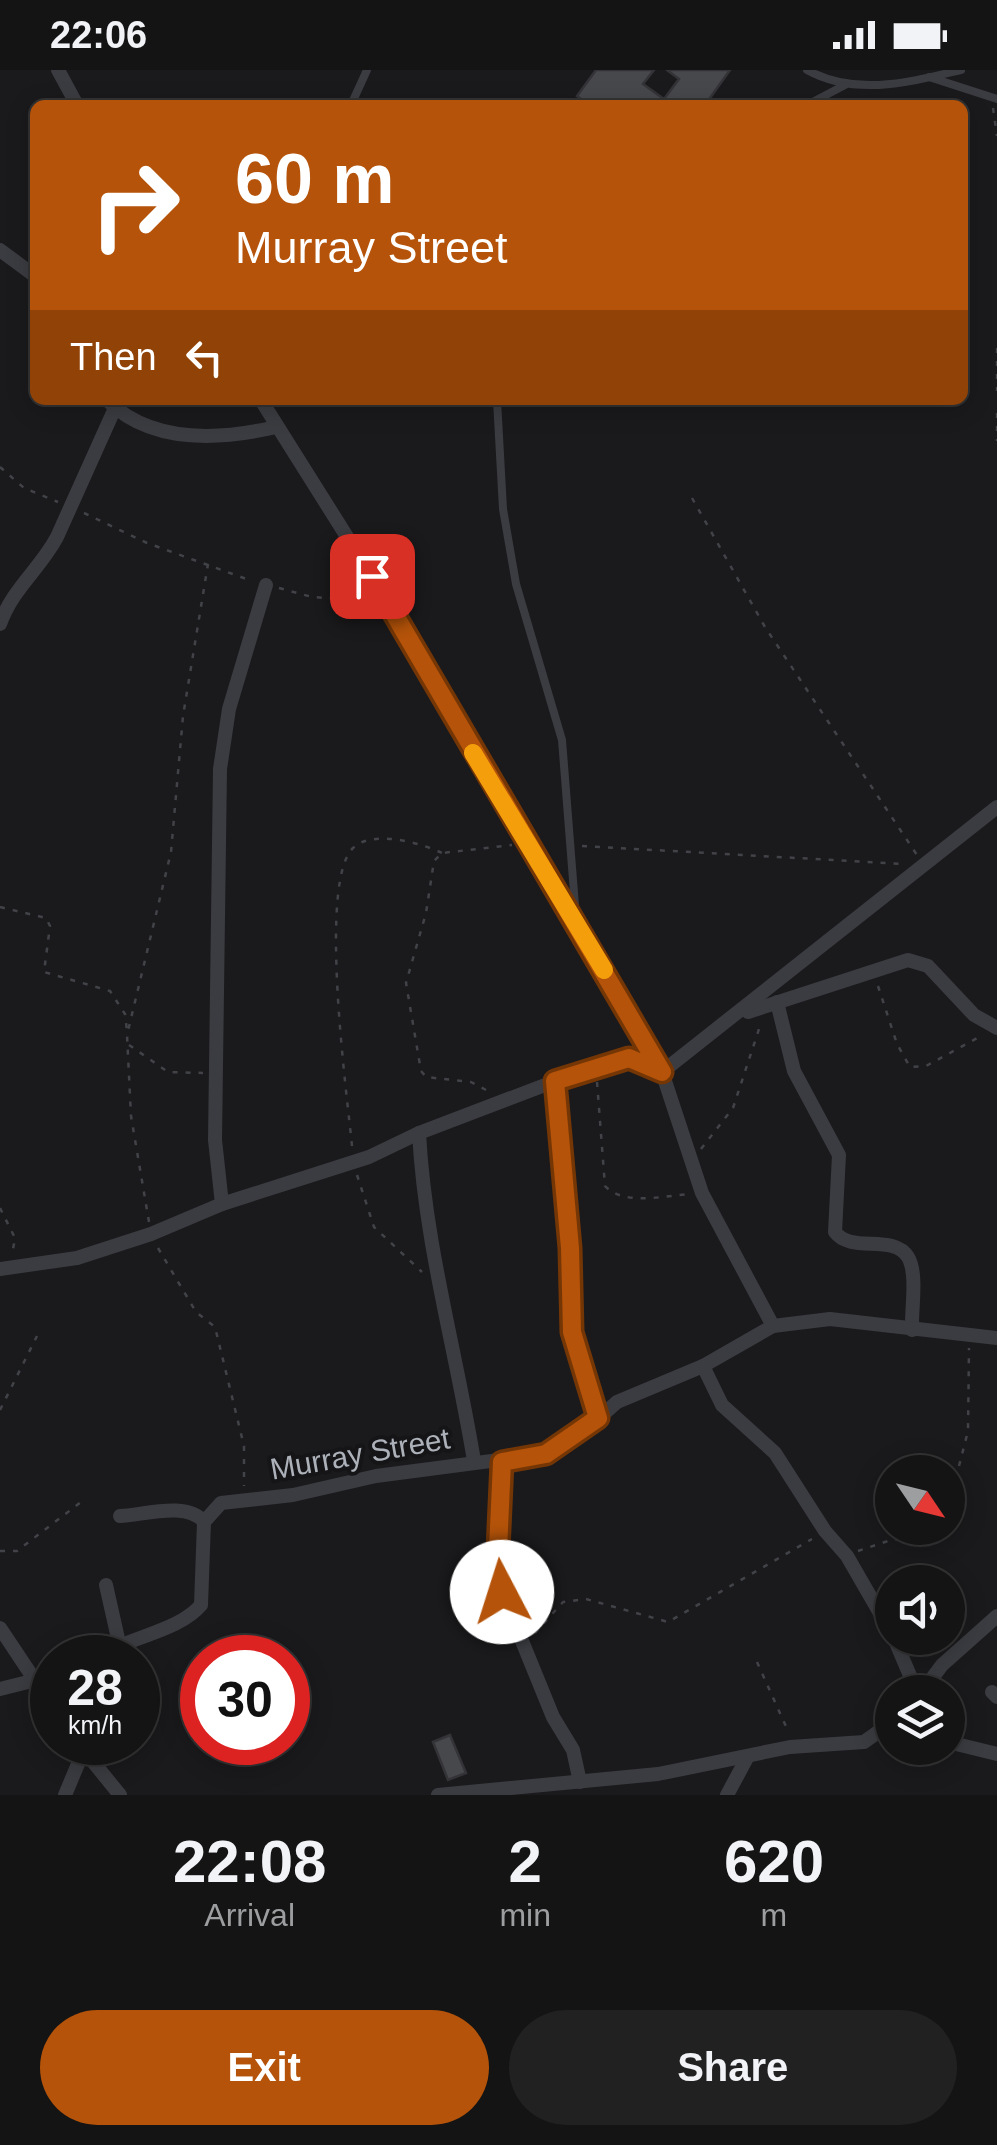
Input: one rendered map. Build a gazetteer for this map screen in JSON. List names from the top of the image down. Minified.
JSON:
{"streets":{"street":["Murray Street"]},"north":"bottom right","page":{"status":"22:06","turn":["60 m","Murray Street"],"then":"Then","speed":"28 km/h","limit":"30","eta":["22:08","Arrival","2","min","620","m"],"buttons":["Exit","Share"]}}
